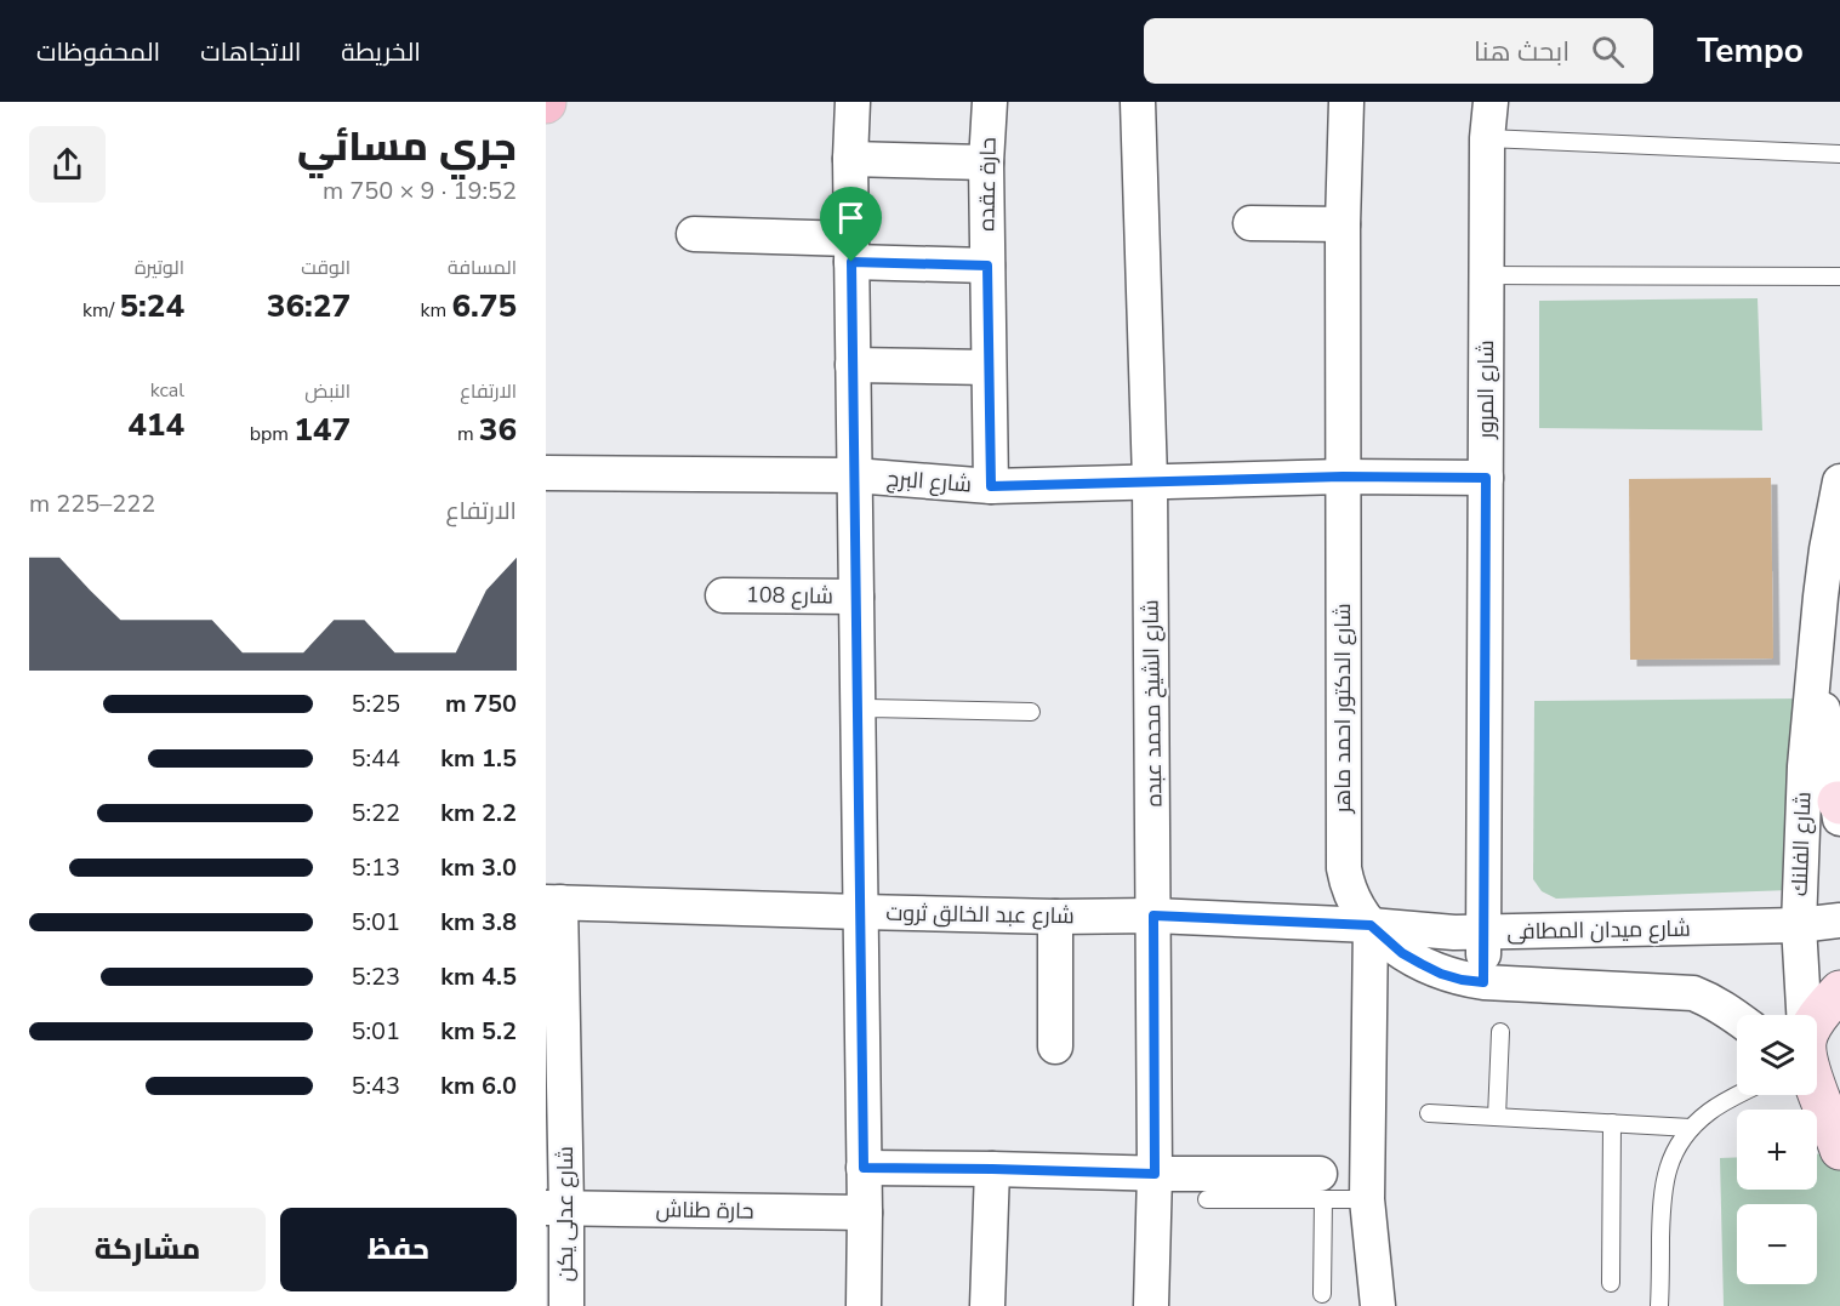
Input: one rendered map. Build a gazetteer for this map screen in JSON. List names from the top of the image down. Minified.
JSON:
{"streets":{"street":["حارة عقده","شارع المرور","شارع البرج","شارع 108","شارع الشيخ محمد عبده","شارع الدكتور احمد ماهر","شارع الفلنك","شارع عبد الخالق ثروت","شارع ميدان المطافى","حارة طناش","شارع عدلى يكن"]},"crossings":[["حارة عقده","شارع البرج"],["شارع المرور","شارع البرج"],["شارع المرور","شارع ميدان المطافى"],["شارع البرج","شارع الشيخ محمد عبده"],["شارع البرج","شارع الدكتور احمد ماهر"],["شارع الشيخ محمد عبده","شارع عبد الخالق ثروت"],["شارع الدكتور احمد ماهر","شارع عبد الخالق ثروت"],["شارع الدكتور احمد ماهر","شارع ميدان المطافى"],["شارع الفلنك","شارع ميدان المطافى"],["شارع عبد الخالق ثروت","شارع ميدان المطافى"],["شارع عبد الخالق ثروت","شارع عدلى يكن"],["حارة طناش","شارع عدلى يكن"]],"page":{"header":"Tempo","search":"ابحث هنا","nav":["الخريطة","الاتجاهات","المحفوظات"],"heading":["جري مسائي","19:52 · 9 × 750 m"],"stats":[["المسافة","6.75 km"],["الوقت","36:27"],["الوتيرة","5:24 /km"],["الارتفاع","36 m"],["النبض","147 bpm"],["kcal","414"]],"chart":["الارتفاع","222–225 m"],"list":[{"name":"750 m","note":"5:25"},{"name":"1.5 km","note":"5:44"},{"name":"2.2 km","note":"5:22"},{"name":"3.0 km","note":"5:13"},{"name":"3.8 km","note":"5:01"},{"name":"4.5 km","note":"5:23"},{"name":"5.2 km","note":"5:01"},{"name":"6.0 km","note":"5:43"}],"map_buttons":["+","−"],"buttons":["حفظ","مشاركة"]}}
